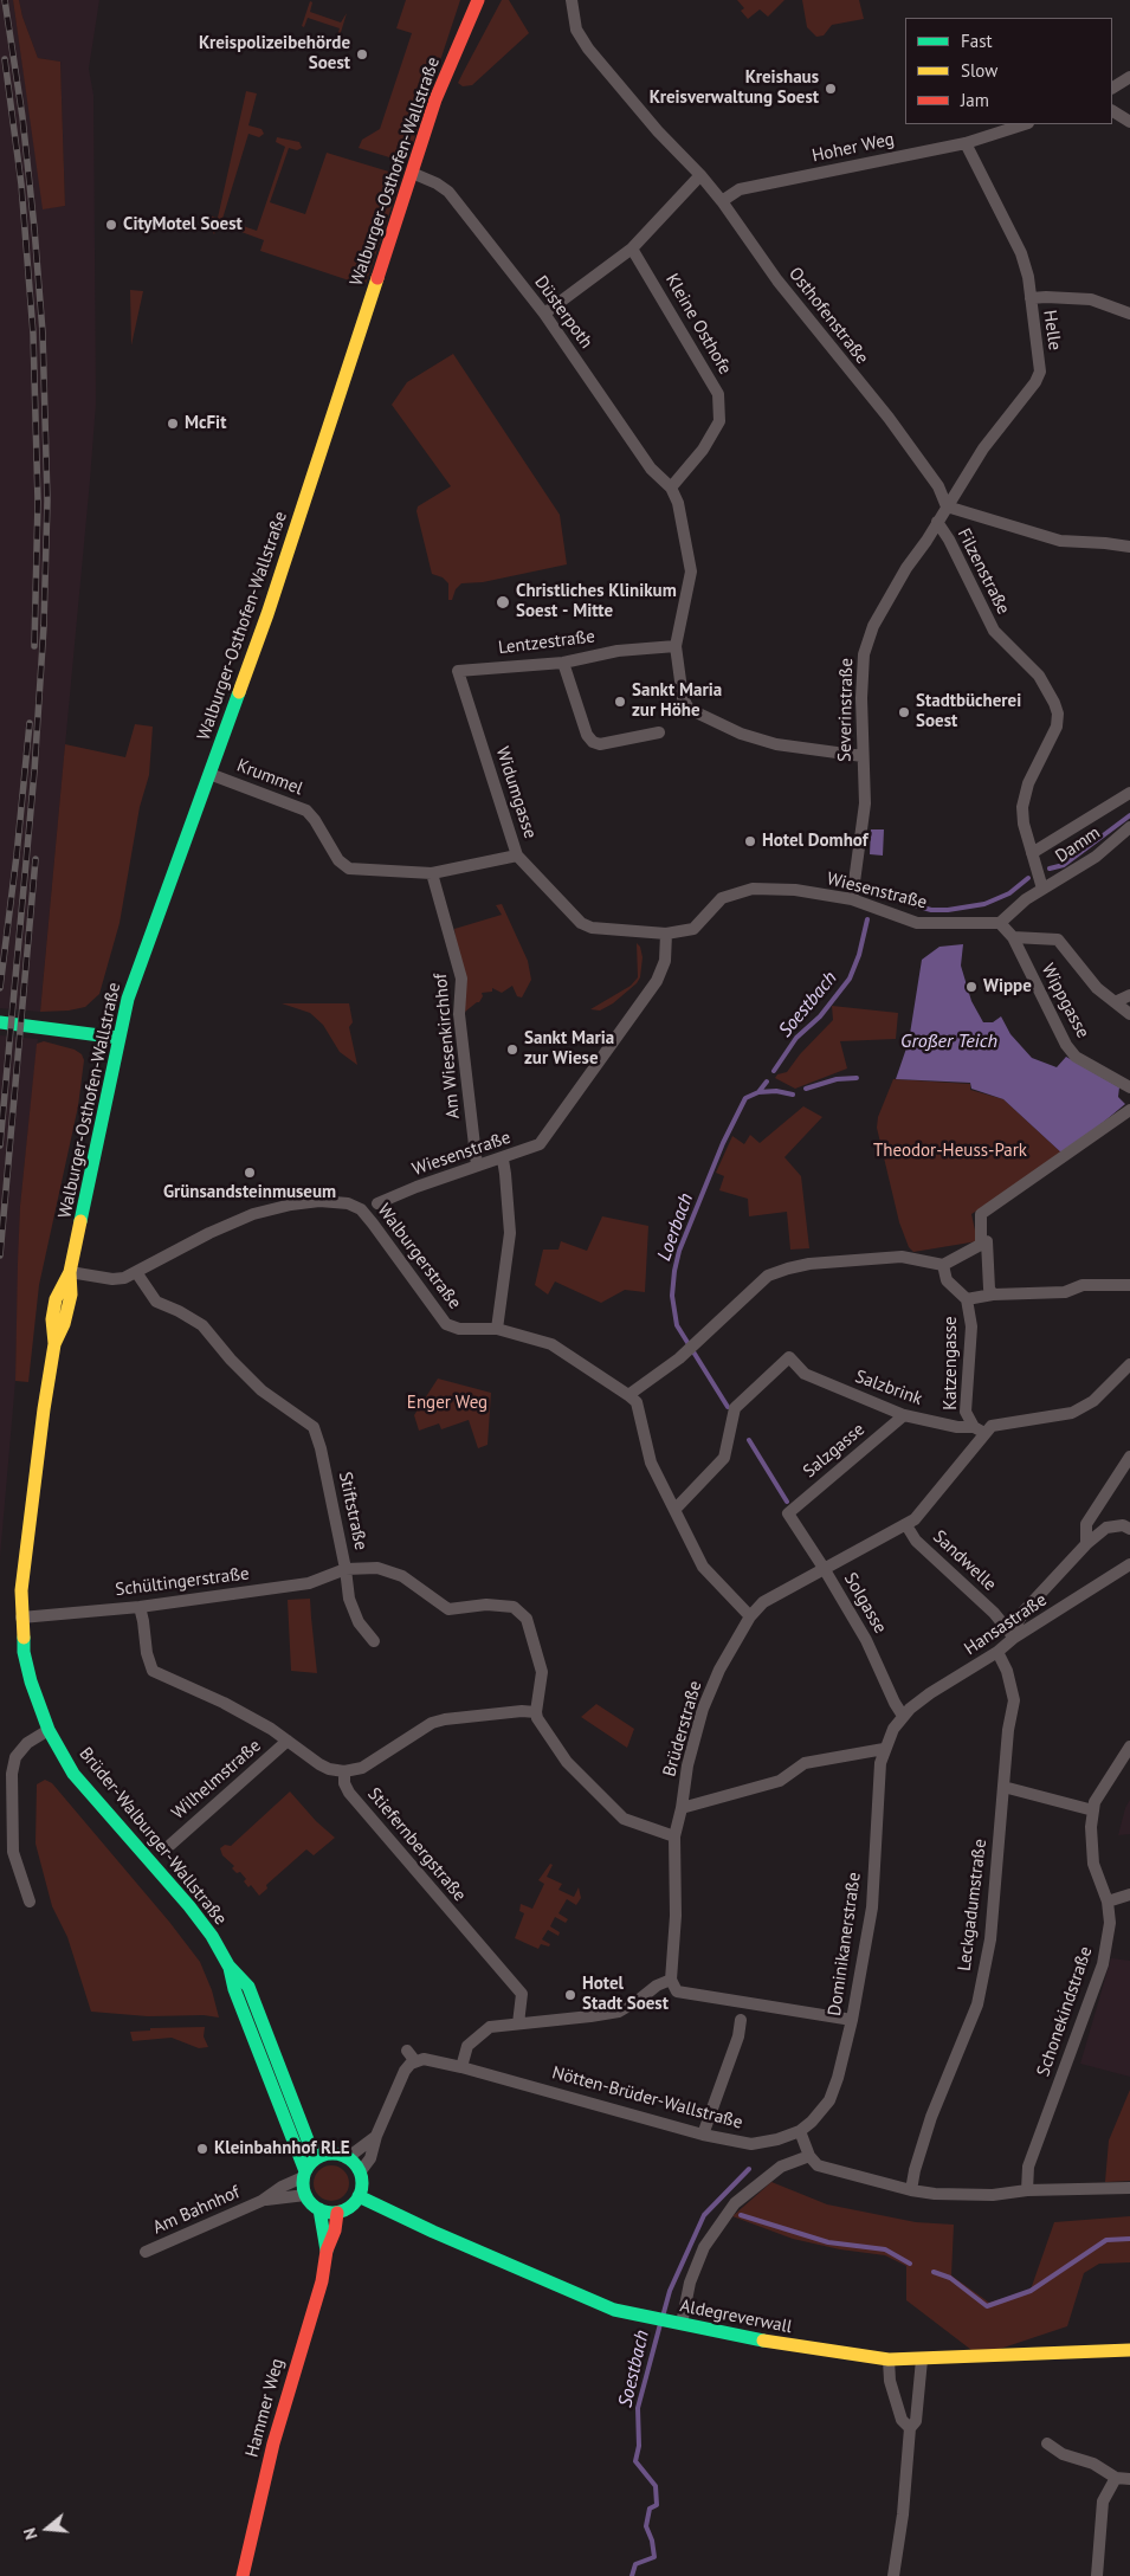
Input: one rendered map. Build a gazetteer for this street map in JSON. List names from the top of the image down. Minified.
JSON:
{"streets":{"street":["Hoher Weg","Walburger-Osthofen-Wallstraße","Düsterpoth","Osthofenstraße","Kleine Osthofe","Helle","Filzenstraße","Lentzestraße","Severinstraße","Krummel","Widumgasse","Damm","Wiesenstraße","Wippgasse","Am Wiesenkirchhof","Walburgerstraße","Katzengasse","Salzbrink","Salzgasse","Stiftstraße","Sandwelle","Schültingerstraße","Solgasse","Hansastraße","Brüderstraße","Wilhelmstraße","Brüder-Walburger-Wallstraße","Stiefernbergstraße","Leckgadumstraße","Dominikanerstraße","Schonekindstraße","Nötten-Brüder-Wallstraße","Am Bahnhof","Aldegreverwall","Hammer Weg"]},"crossings":[["Hoher Weg","Osthofenstraße"],["Hoher Weg","Helle"],["Walburger-Osthofen-Wallstraße","Düsterpoth"],["Walburger-Osthofen-Wallstraße","Krummel"],["Walburger-Osthofen-Wallstraße","Walburgerstraße"],["Walburger-Osthofen-Wallstraße","Brüder-Walburger-Wallstraße"],["Düsterpoth","Kleine Osthofe"],["Osthofenstraße","Helle"],["Osthofenstraße","Severinstraße"],["Helle","Severinstraße"],["Filzenstraße","Severinstraße"],["Filzenstraße","Damm"],["Lentzestraße","Widumgasse"],["Severinstraße","Wiesenstraße"],["Krummel","Am Wiesenkirchhof"],["Widumgasse","Wiesenstraße"],["Wiesenstraße","Wippgasse"],["Wiesenstraße","Am Wiesenkirchhof"],["Walburgerstraße","Stiftstraße"],["Walburgerstraße","Brüder-Walburger-Wallstraße"],["Katzengasse","Salzbrink"],["Katzengasse","Brüderstraße"],["Salzbrink","Salzgasse"],["Salzbrink","Brüderstraße"],["Salzgasse","Solgasse"],["Stiftstraße","Schültingerstraße"],["Sandwelle","Hansastraße"],["Sandwelle","Brüderstraße"],["Schültingerstraße","Brüder-Walburger-Wallstraße"],["Solgasse","Hansastraße"],["Solgasse","Brüderstraße"],["Solgasse","Dominikanerstraße"],["Hansastraße","Leckgadumstraße"],["Hansastraße","Dominikanerstraße"],["Brüder-Walburger-Wallstraße","Am Bahnhof"],["Brüder-Walburger-Wallstraße","Aldegreverwall"],["Brüder-Walburger-Wallstraße","Hammer Weg"],["Dominikanerstraße","Nötten-Brüder-Wallstraße"],["Am Bahnhof","Aldegreverwall"],["Am Bahnhof","Hammer Weg"],["Aldegreverwall","Hammer Weg"]],"water":["Soestbach","Großer Teich","Loerbach"],"parks":["Theodor-Heuss-Park","Enger Weg"],"places":["Kreispolizeibehörde Soest","Kreishaus Kreisverwaltung Soest","CityMotel Soest","McFit","Christliches Klinikum Soest - Mitte","Sankt Maria zur Höhe","Stadtbücherei Soest","Hotel Domhof","Wippe","Sankt Maria zur Wiese","Grünsandsteinmuseum","Hotel Stadt Soest","Kleinbahnhof RLE"],"legend":["Fast","Slow","Jam"],"north":"left"}
